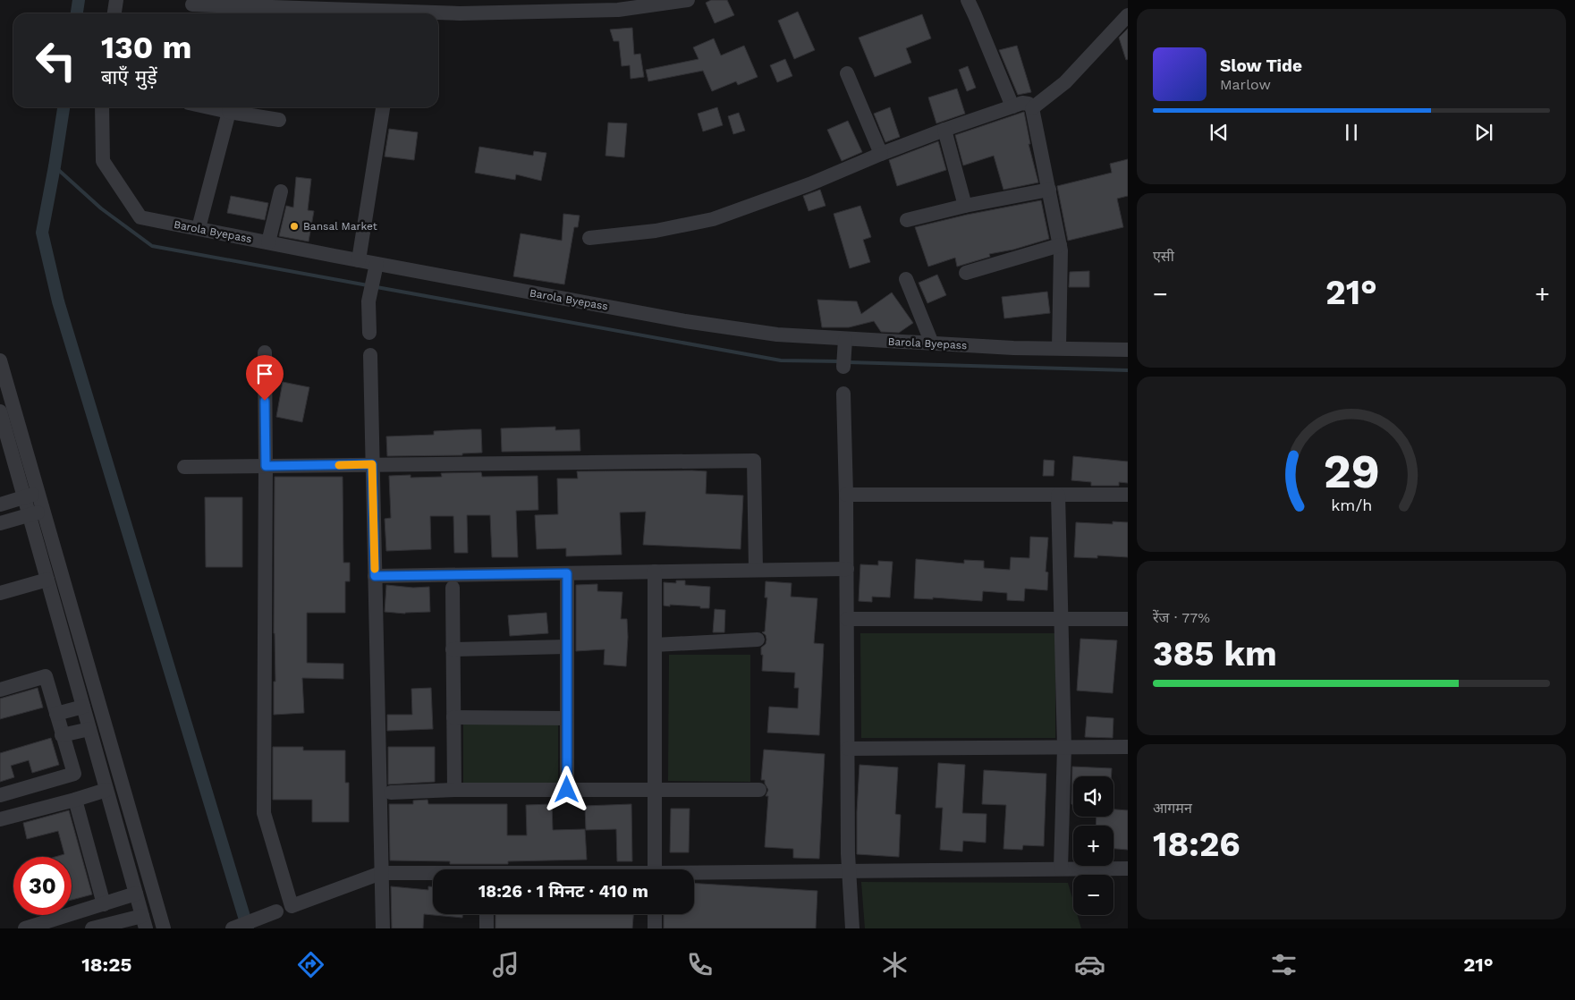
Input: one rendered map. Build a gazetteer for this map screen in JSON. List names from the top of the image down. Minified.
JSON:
{"streets":{"street":["Barola Byepass"]},"places":["Bansal Market"],"page":{"turn":["130 m","बाएँ मुड़ें"],"song":["Slow Tide","Marlow"],"tile":["एसी",["रेंज · 77%","385 km"],["आगमन","18:26"]],"heat":["−","21°","+"],"map_buttons":["+","−"],"limit":"30","trip":"18:26 · 1 मिनट · 410 m","tabs":["18:25","21°"],"gauge":["29","km/h"]}}
